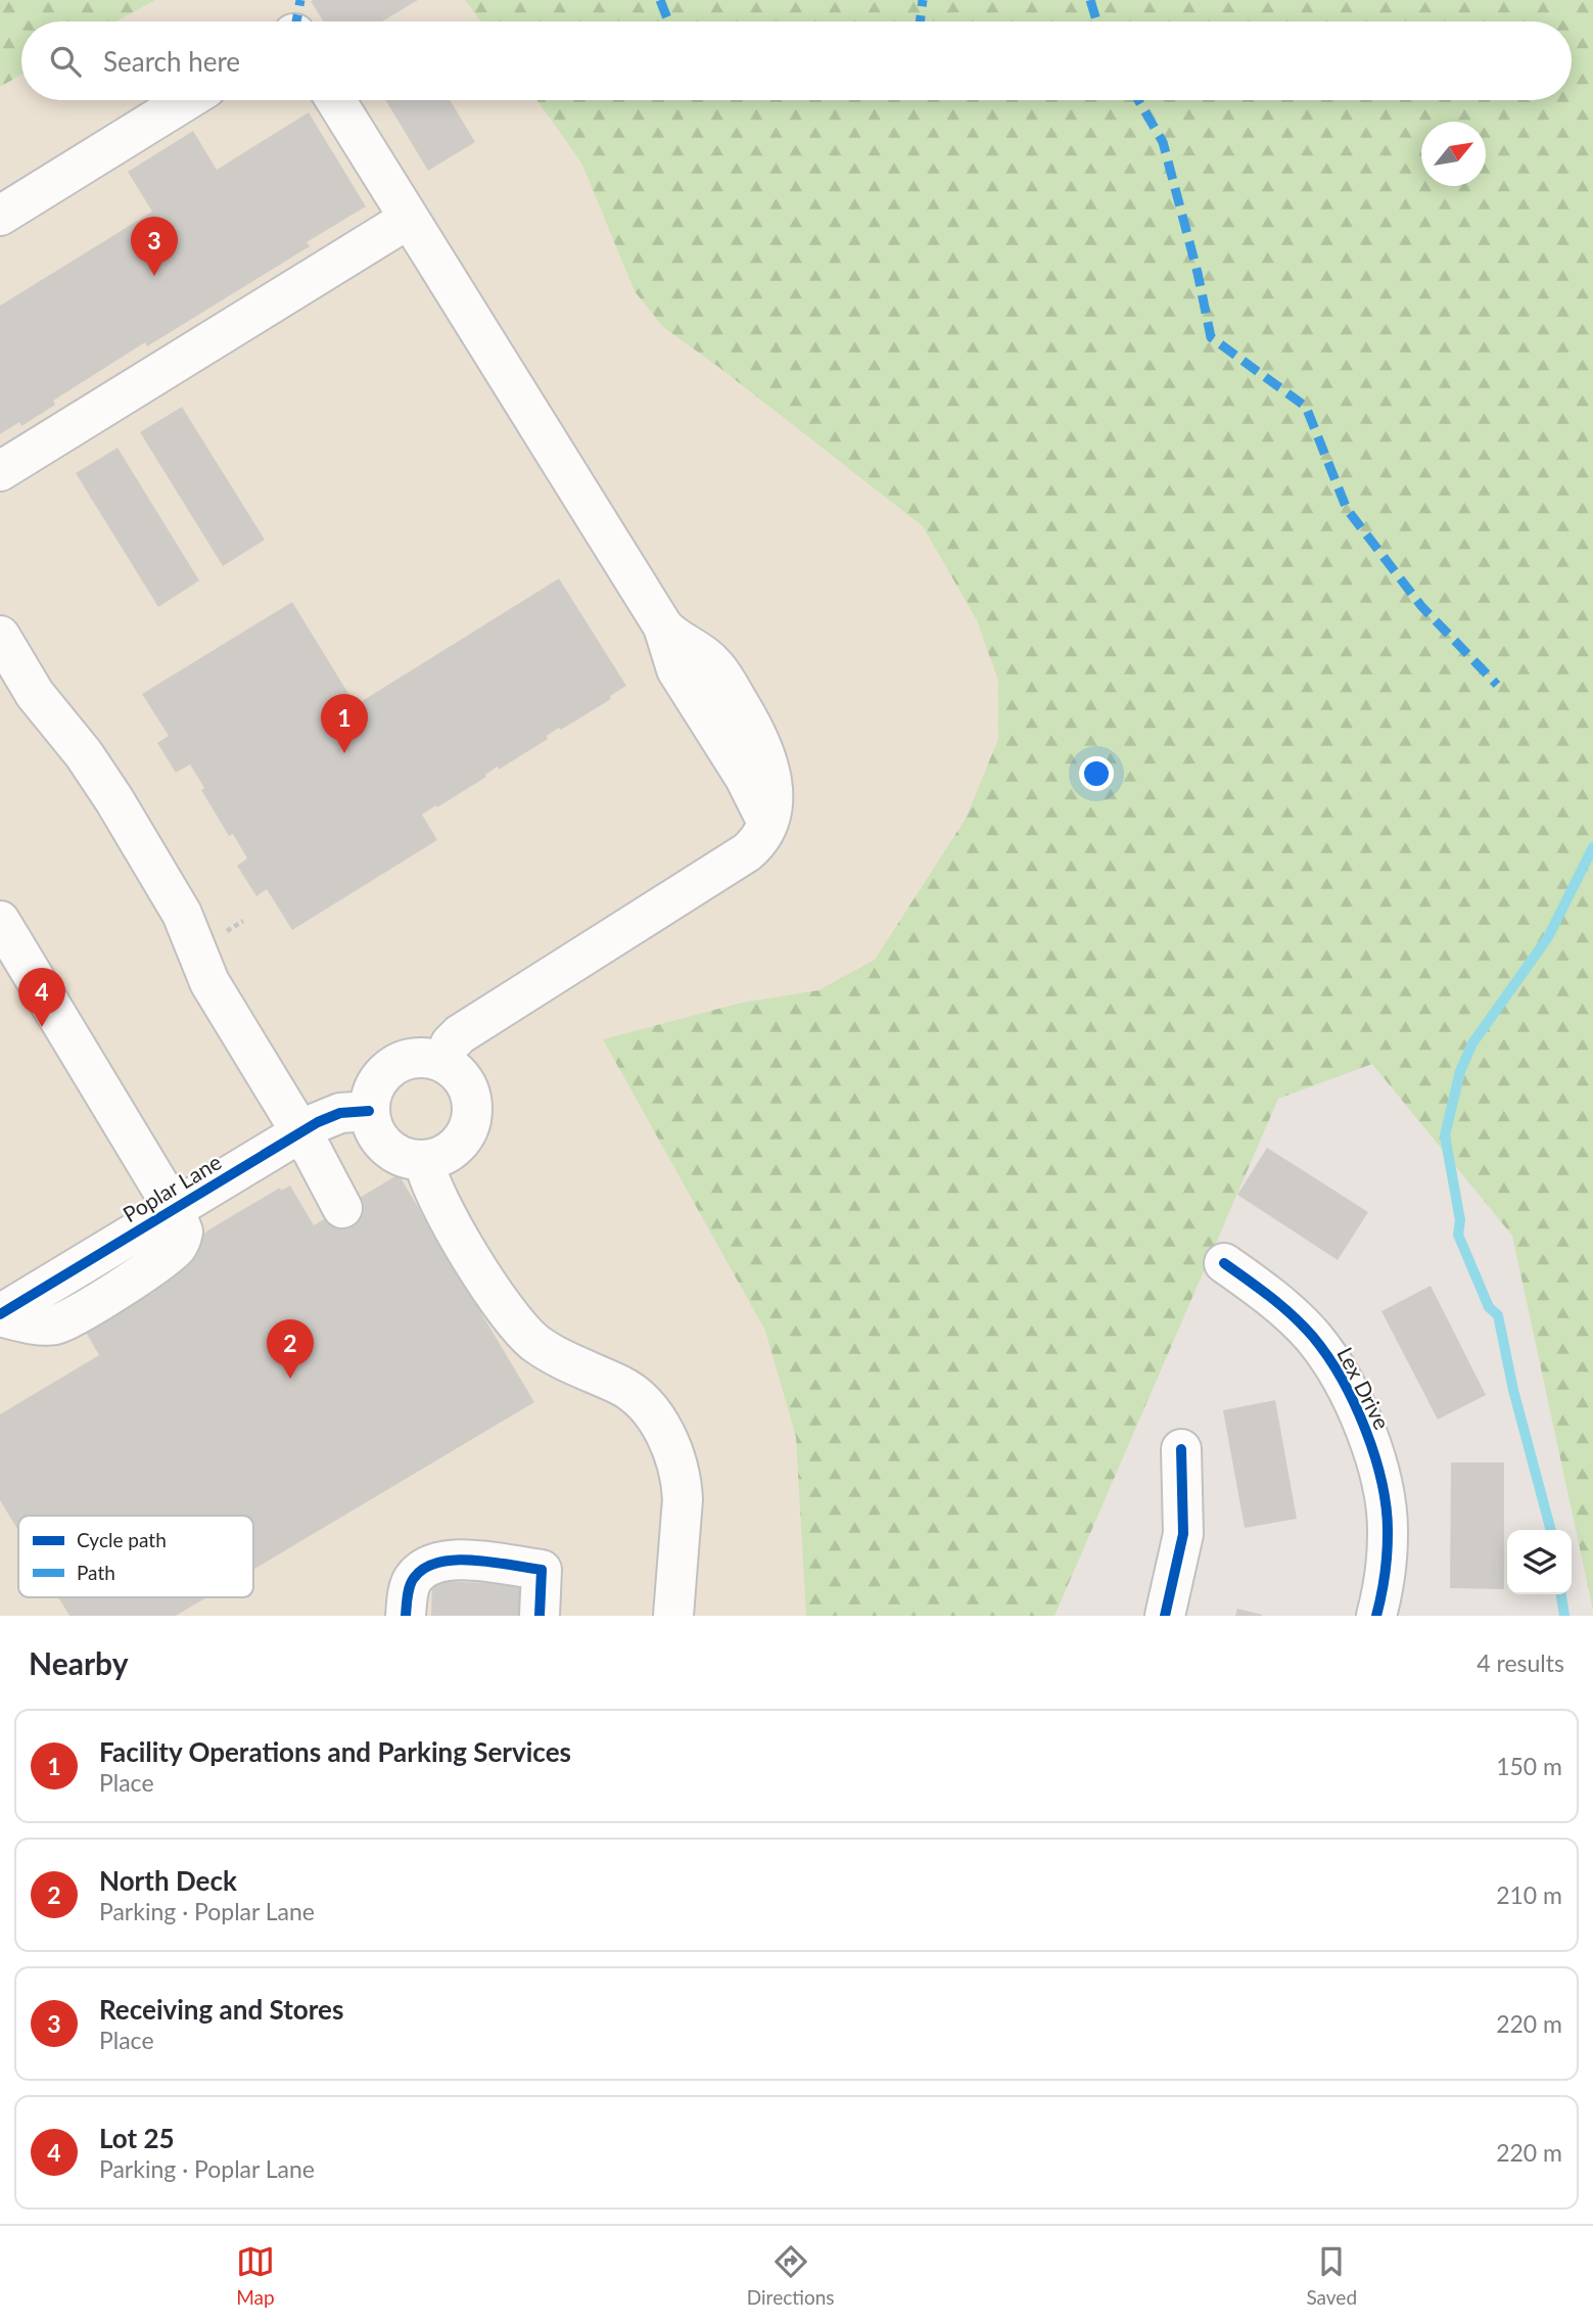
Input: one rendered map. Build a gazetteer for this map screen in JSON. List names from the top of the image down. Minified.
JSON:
{"streets":{"street":["Poplar Lane","Lex Drive"]},"legend":["Cycle path","Path"],"north":"top right","page":{"search":"Search here","pins":["3","1","4","2"],"heading":["Nearby","4 results"],"list":[{"mark":"1","name":"Facility Operations and Parking Services","note":"Place","value":"150 m"},{"mark":"2","name":"North Deck","note":"Parking · Poplar Lane","value":"210 m"},{"mark":"3","name":"Receiving and Stores","note":"Place","value":"220 m"},{"mark":"4","name":"Lot 25","note":"Parking · Poplar Lane","value":"220 m"}],"nav":["Map","Directions","Saved"]}}
